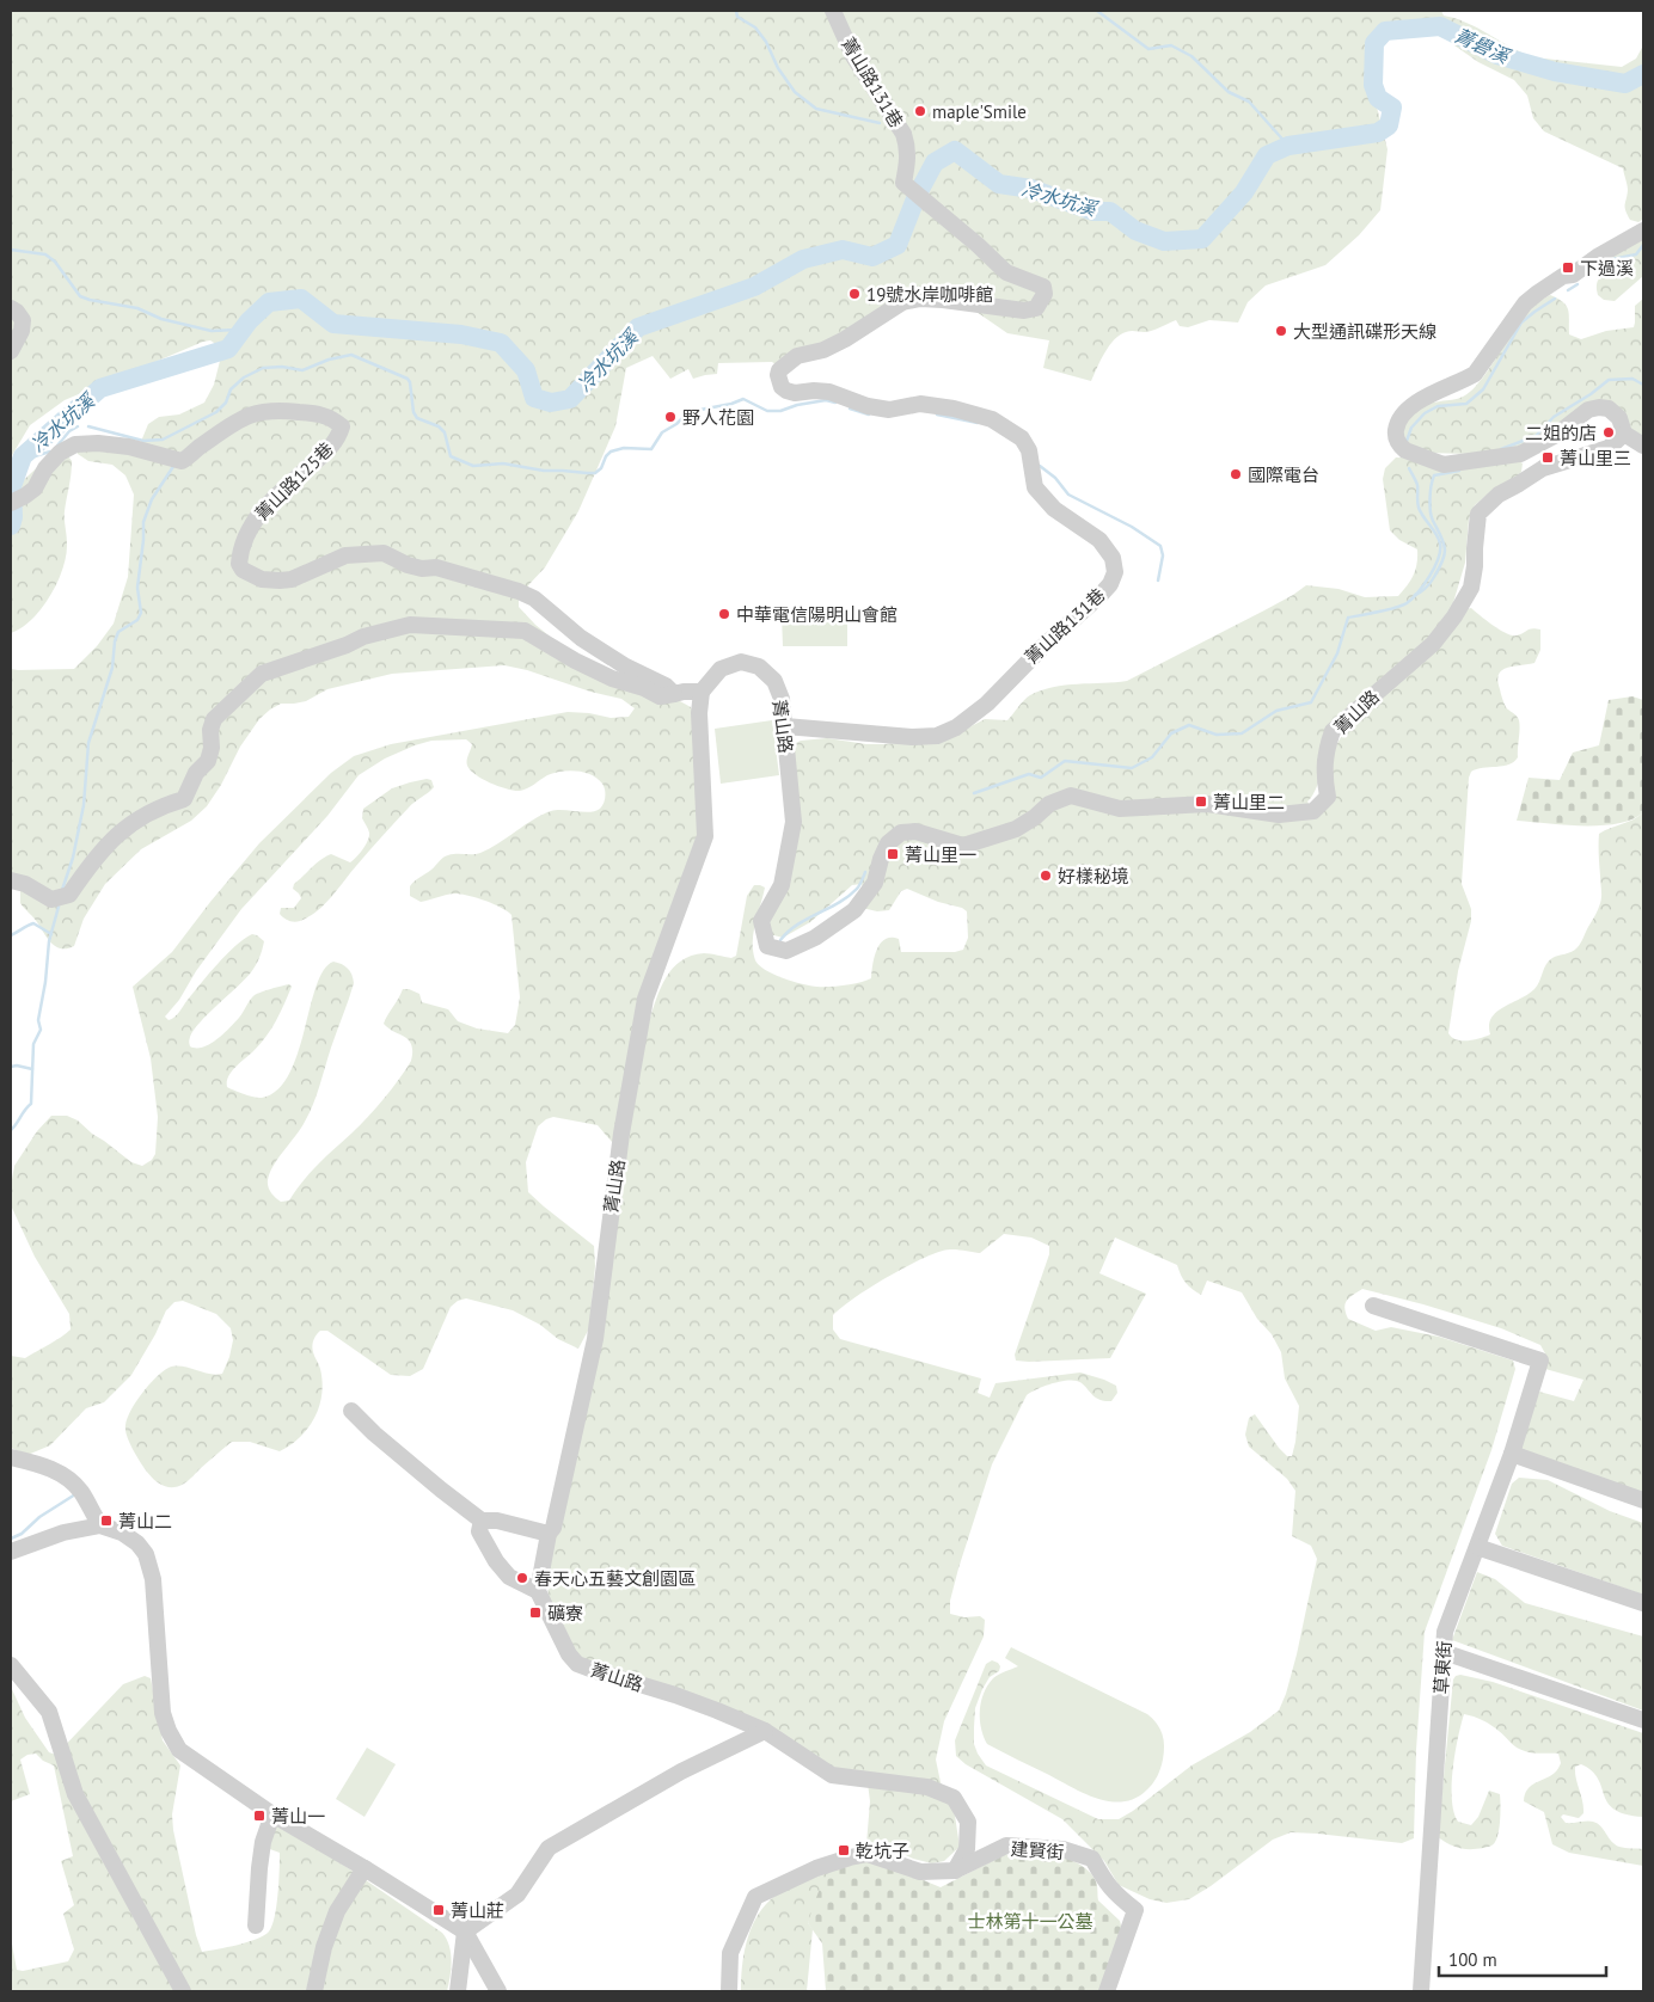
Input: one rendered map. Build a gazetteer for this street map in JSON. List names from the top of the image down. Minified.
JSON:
{"streets":{"street":["菁山路131巷","菁山路125巷","菁山路","草東街","建賢街"]},"crossings":[["菁山路131巷","菁山路"],["菁山路","建賢街"]],"water":["菁礐溪","冷水坑溪"],"parks":["士林第十一公墓"],"places":{"other":["maple'Smile","19號水岸咖啡館","大型通訊碟形天線","野人花園","二姐的店","國際電台","中華電信陽明山會館","好樣秘境","春天心五藝文創園區"],"transit":["下過溪","菁山里三","菁山里二","菁山里一","菁山二","礦寮","菁山一","乾坑子","菁山莊"]},"scale_bar":"100 m"}
